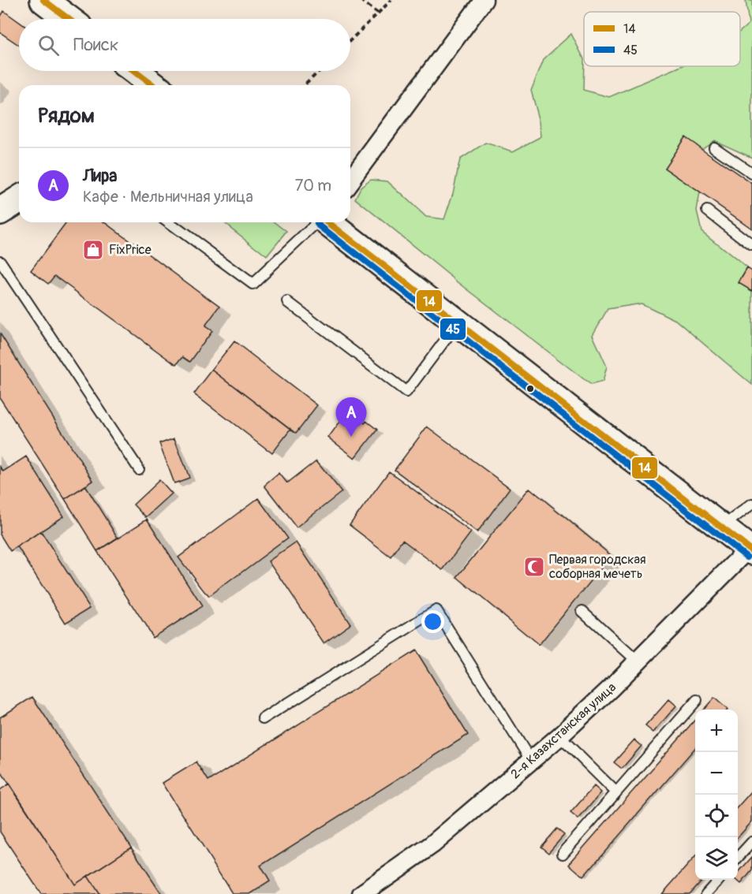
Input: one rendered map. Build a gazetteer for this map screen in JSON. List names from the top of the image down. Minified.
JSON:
{"streets":{"street":["2-я Казахстанская улица"]},"places":{"shop":["FixPrice"],"mosque":["Первая городская соборная мечеть"]},"lines":["transit line 14","transit line 45"],"legend":["14","45"],"page":{"search":"Поиск","heading":"Рядом","list":[{"mark":"A","name":"Лира","note":"Кафе · Мельничная улица","value":"70 m"}],"pins":"A","map_buttons":["+","−"]}}
